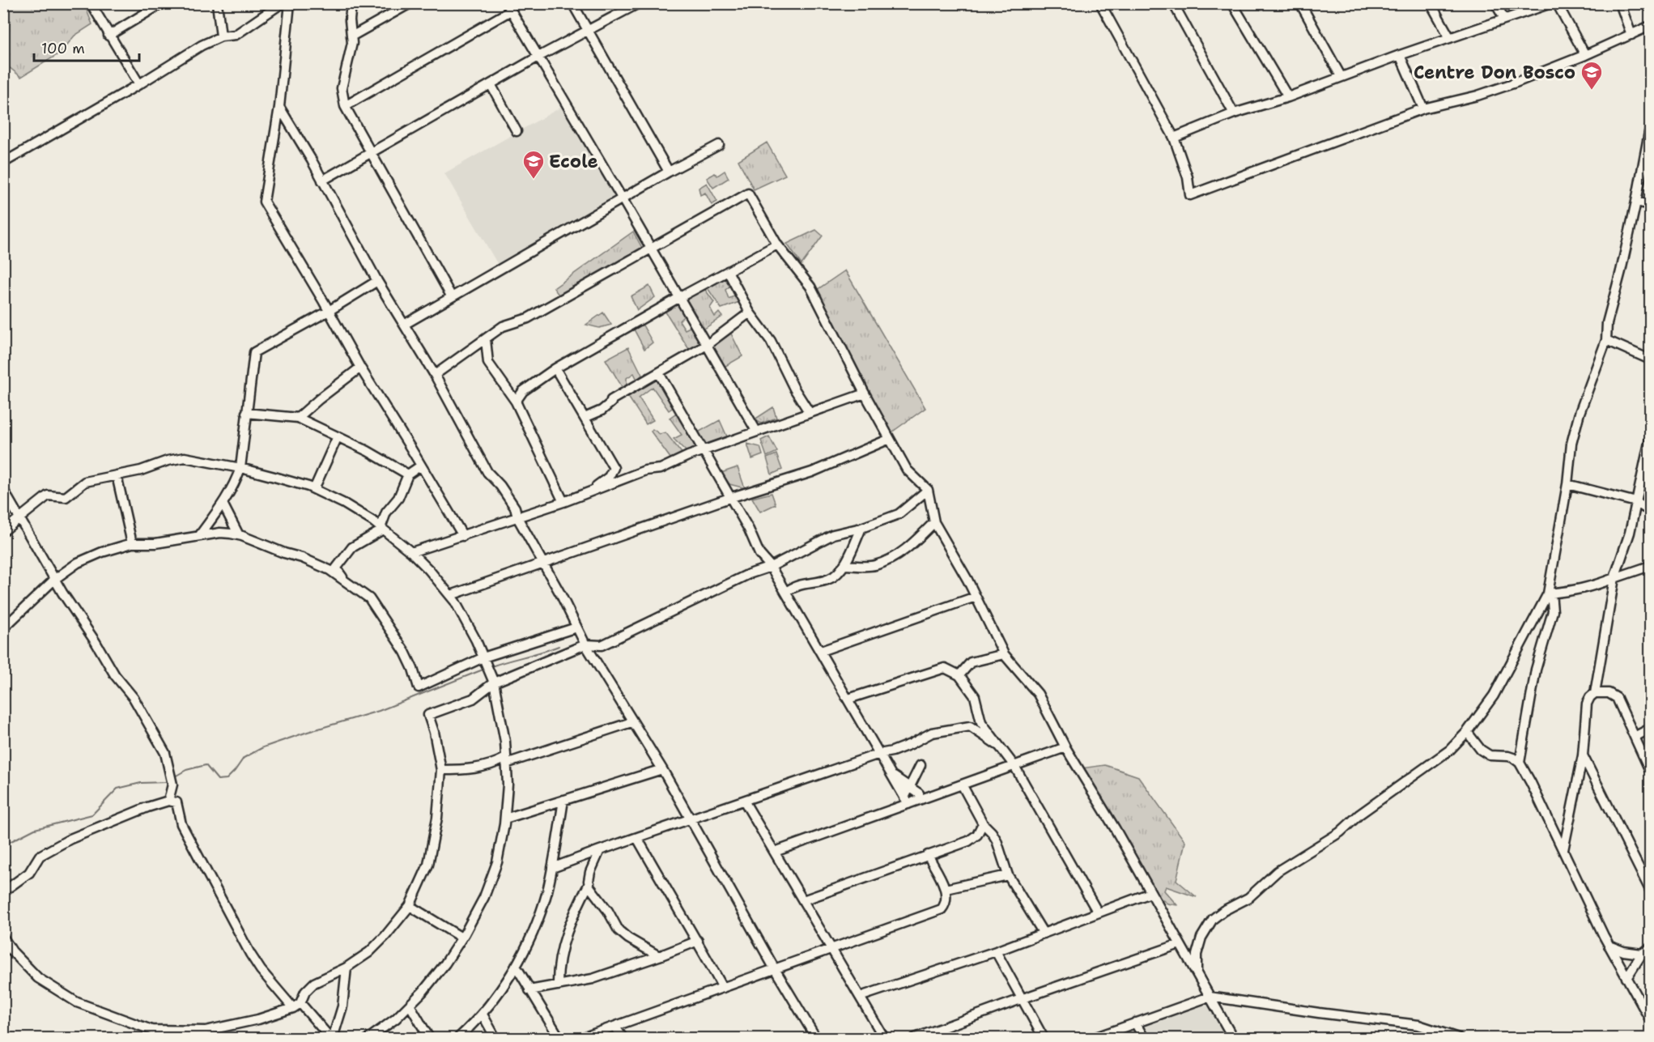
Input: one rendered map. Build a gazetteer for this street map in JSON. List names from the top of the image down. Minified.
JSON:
{"places":{"school or university":["Centre Don Bosco","Ecole"]},"scale_bar":"100 m"}
